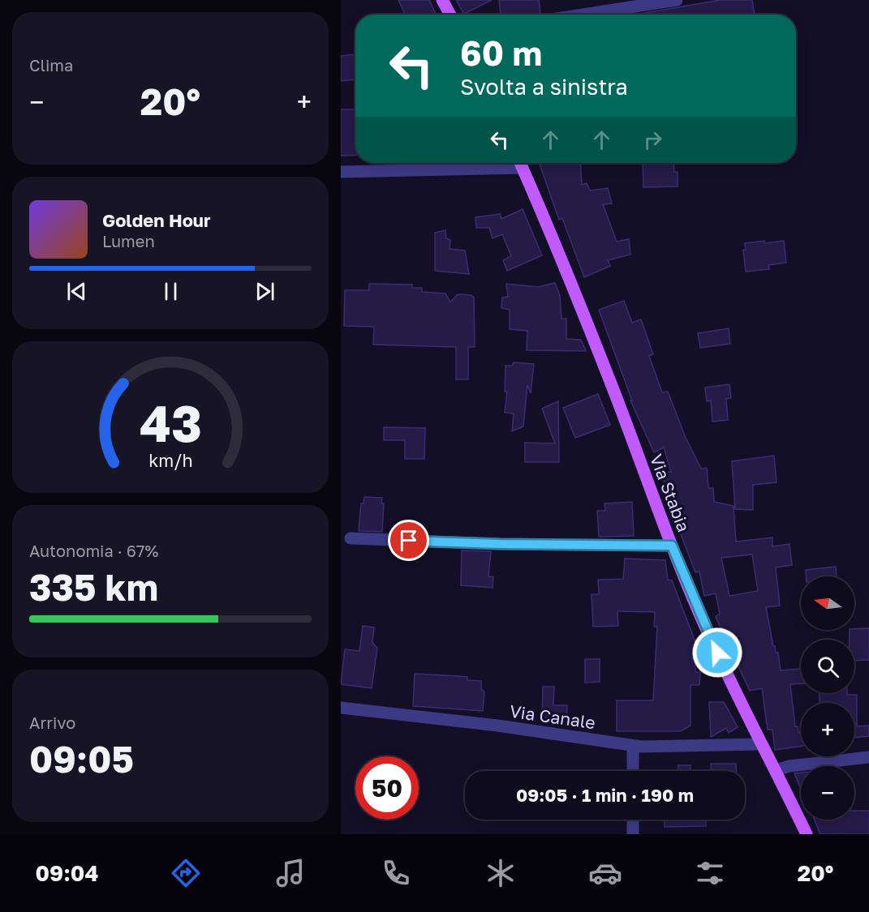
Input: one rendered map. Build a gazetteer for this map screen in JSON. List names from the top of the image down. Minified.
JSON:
{"streets":{"main road":["Via Stabia"],"street":["Via Canale"]},"crossings":[["Via Stabia","Via Canale"]],"north":"left","page":{"tile":["Clima",["Autonomia · 67%","335 km"],["Arrivo","09:05"]],"turn":["60 m","Svolta a sinistra"],"heat":["−","20°","+"],"song":["Golden Hour","Lumen"],"map_buttons":["+","−"],"limit":"50","trip":"09:05 · 1 min · 190 m","tabs":["09:04","20°"],"gauge":["43","km/h"]}}
